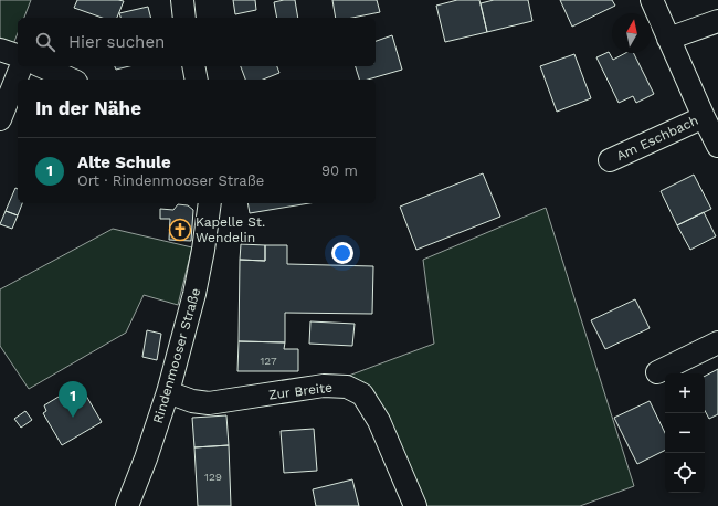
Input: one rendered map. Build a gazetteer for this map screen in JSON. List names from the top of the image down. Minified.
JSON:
{"streets":{"street":["Am Eschbach","Rindenmooser Straße","Zur Breite"]},"crossings":[["Rindenmooser Straße","Zur Breite"]],"places":{"church":["Kapelle St. Wendelin"]},"house_numbers":["127","129"],"north":"top","page":{"search":"Hier suchen","heading":"In der Nähe","list":[{"mark":"1","name":"Alte Schule","note":"Ort · Rindenmooser Straße","value":"90 m"}],"map_buttons":["+","−"],"pins":"1"}}
